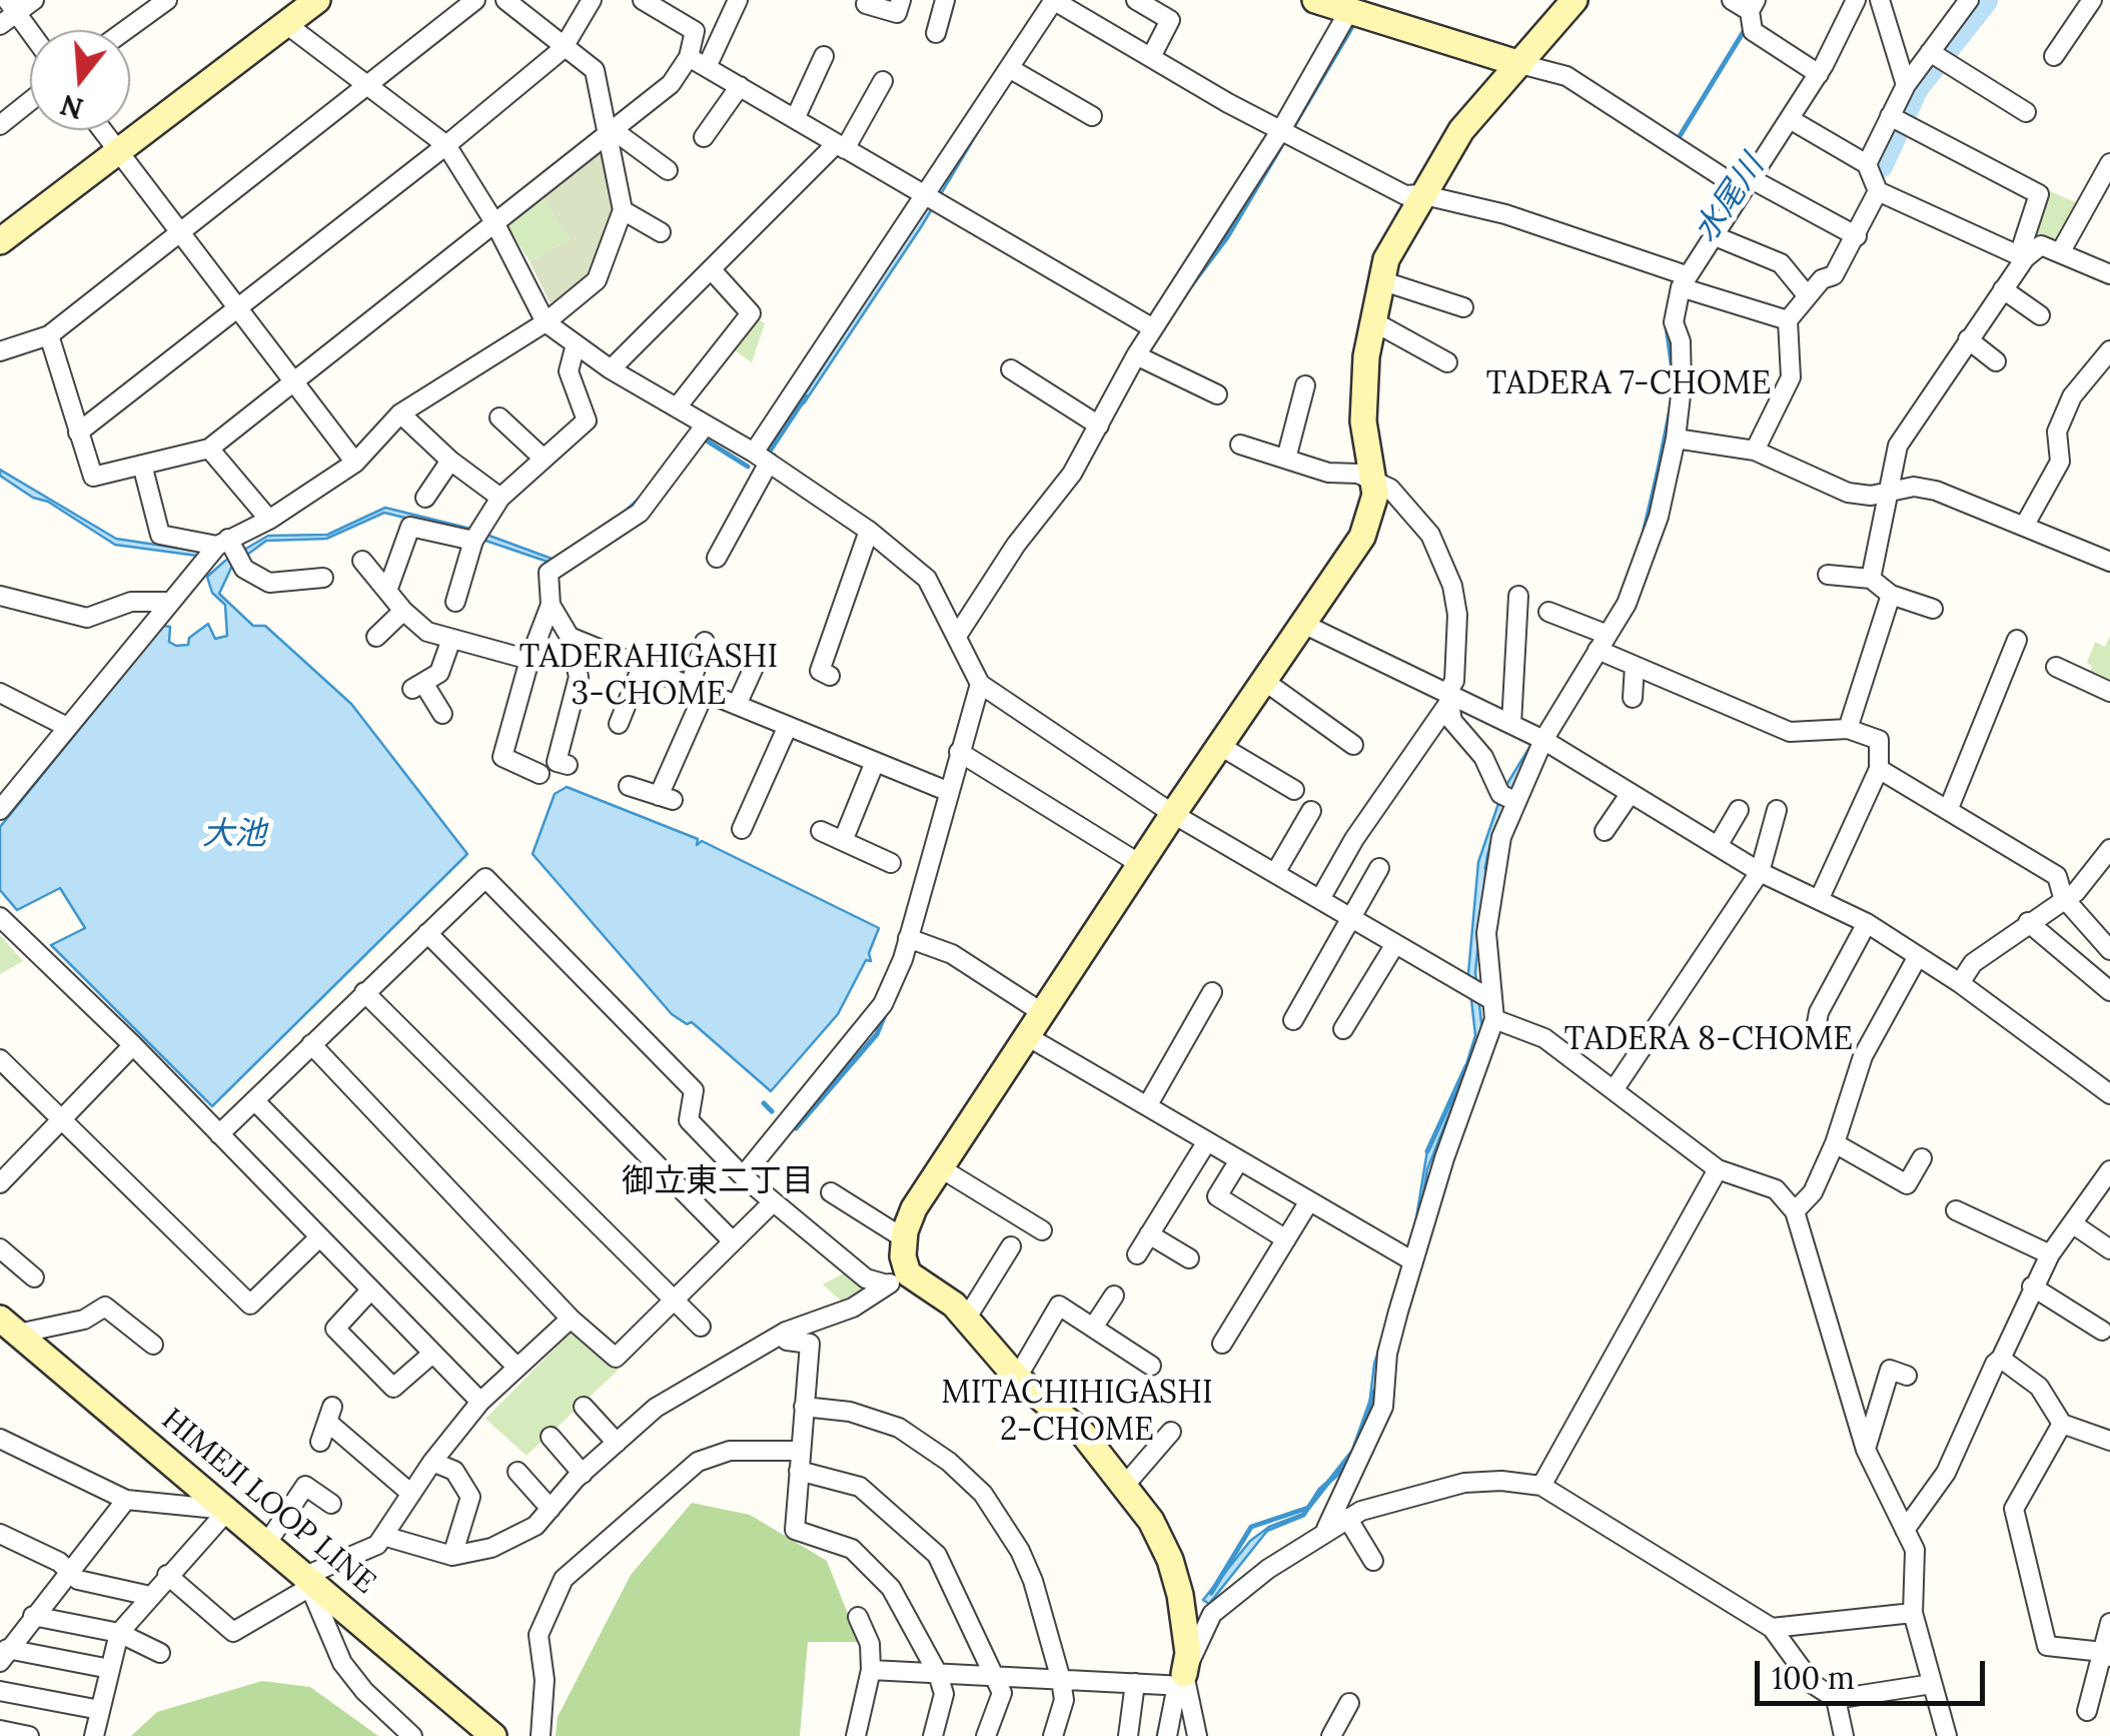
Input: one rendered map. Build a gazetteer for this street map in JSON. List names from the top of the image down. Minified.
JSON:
{"streets":{"street":["HIMEJI LOOP LINE"]},"districts":["TADERA 7-CHOME","TADERAHIGASHI 3-CHOME","TADERA 8-CHOME","御立東二丁目","MITACHIHIGASHI 2-CHOME"],"water":["水尾川","大池"],"scale_bar":"100 m","north":"bottom"}
